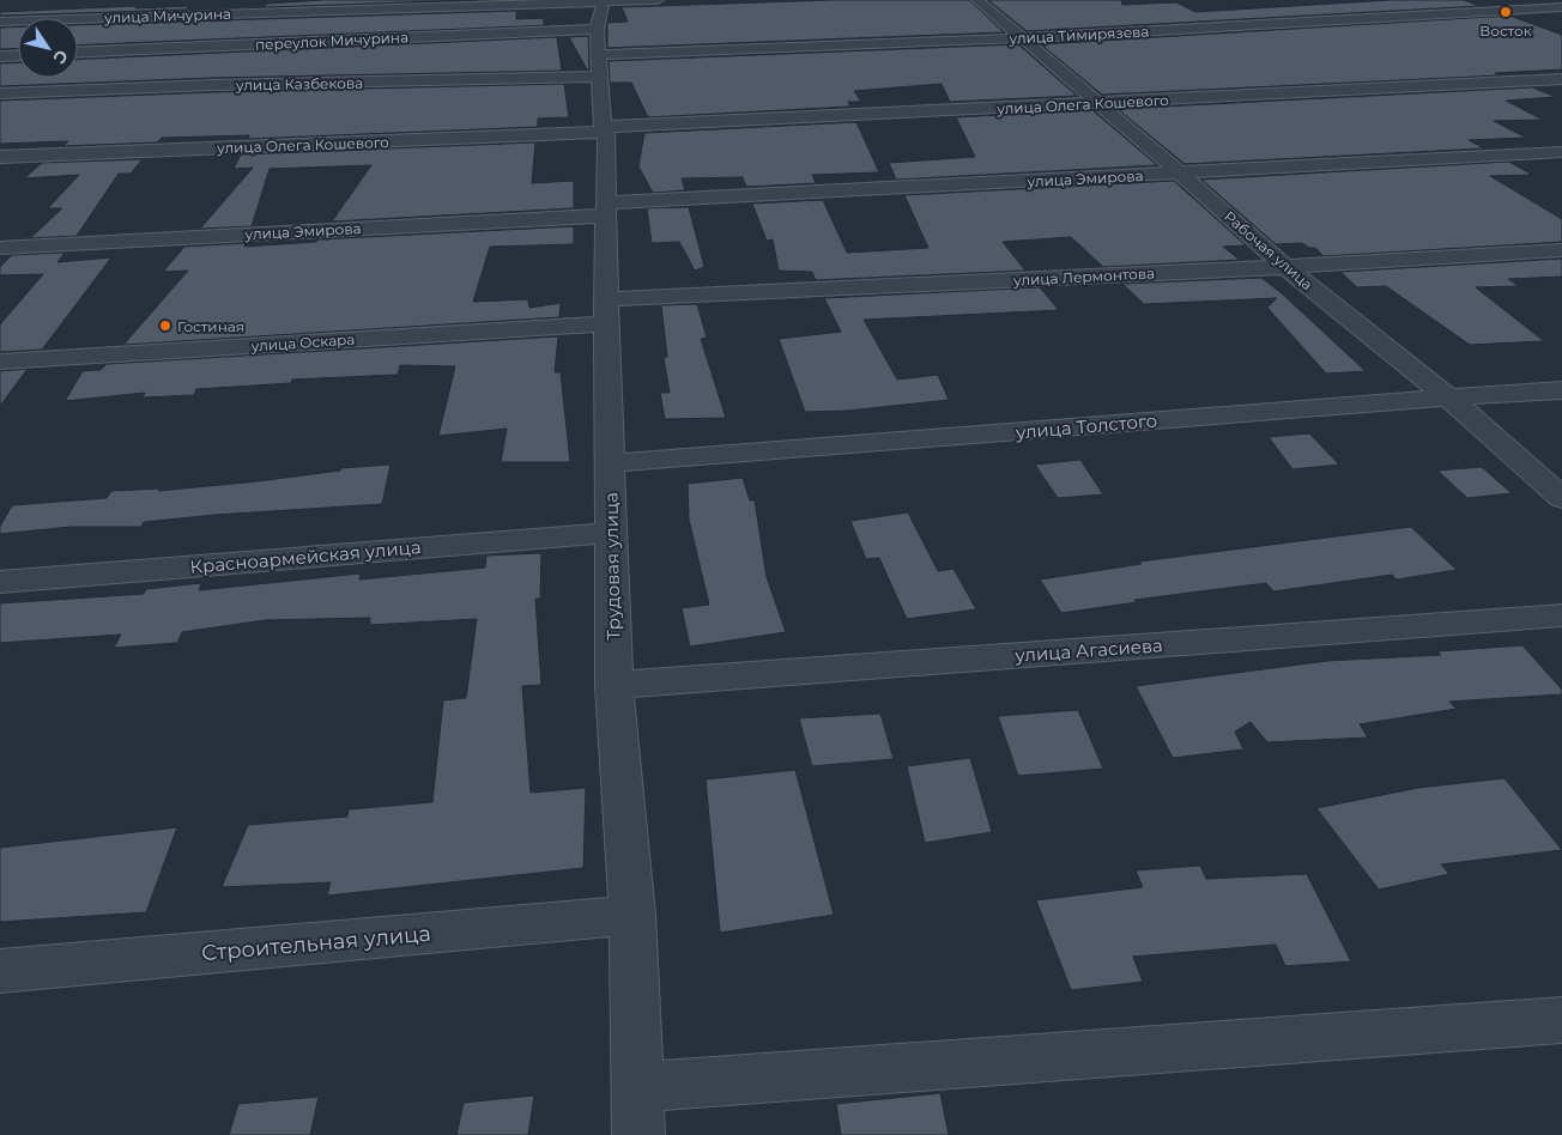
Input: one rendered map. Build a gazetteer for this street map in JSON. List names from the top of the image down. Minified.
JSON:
{"streets":{"street":["улица Мичурина","улица Тимирязева","переулок Мичурина","улица Казбекова","улица Олега Кошевого","улица Эмирова","Рабочая улица","улица Лермонтова","улица Оскара","улица Толстого","Красноармейская улица","Трудовая улица","улица Агасиева","Строительная улица"]},"crossings":[["улица Мичурина","Трудовая улица"],["улица Тимирязева","Рабочая улица"],["улица Тимирязева","Трудовая улица"],["переулок Мичурина","Трудовая улица"],["улица Казбекова","Трудовая улица"],["улица Олега Кошевого","Рабочая улица"],["улица Олега Кошевого","Трудовая улица"],["улица Эмирова","Рабочая улица"],["улица Эмирова","Трудовая улица"],["Рабочая улица","улица Лермонтова"],["Рабочая улица","улица Толстого"],["улица Лермонтова","улица Оскара"],["улица Лермонтова","Трудовая улица"],["улица Оскара","Трудовая улица"],["улица Толстого","Трудовая улица"],["Красноармейская улица","Трудовая улица"],["Трудовая улица","улица Агасиева"],["Трудовая улица","Строительная улица"]],"places":["Восток","Гостиная"],"north":"bottom right"}
